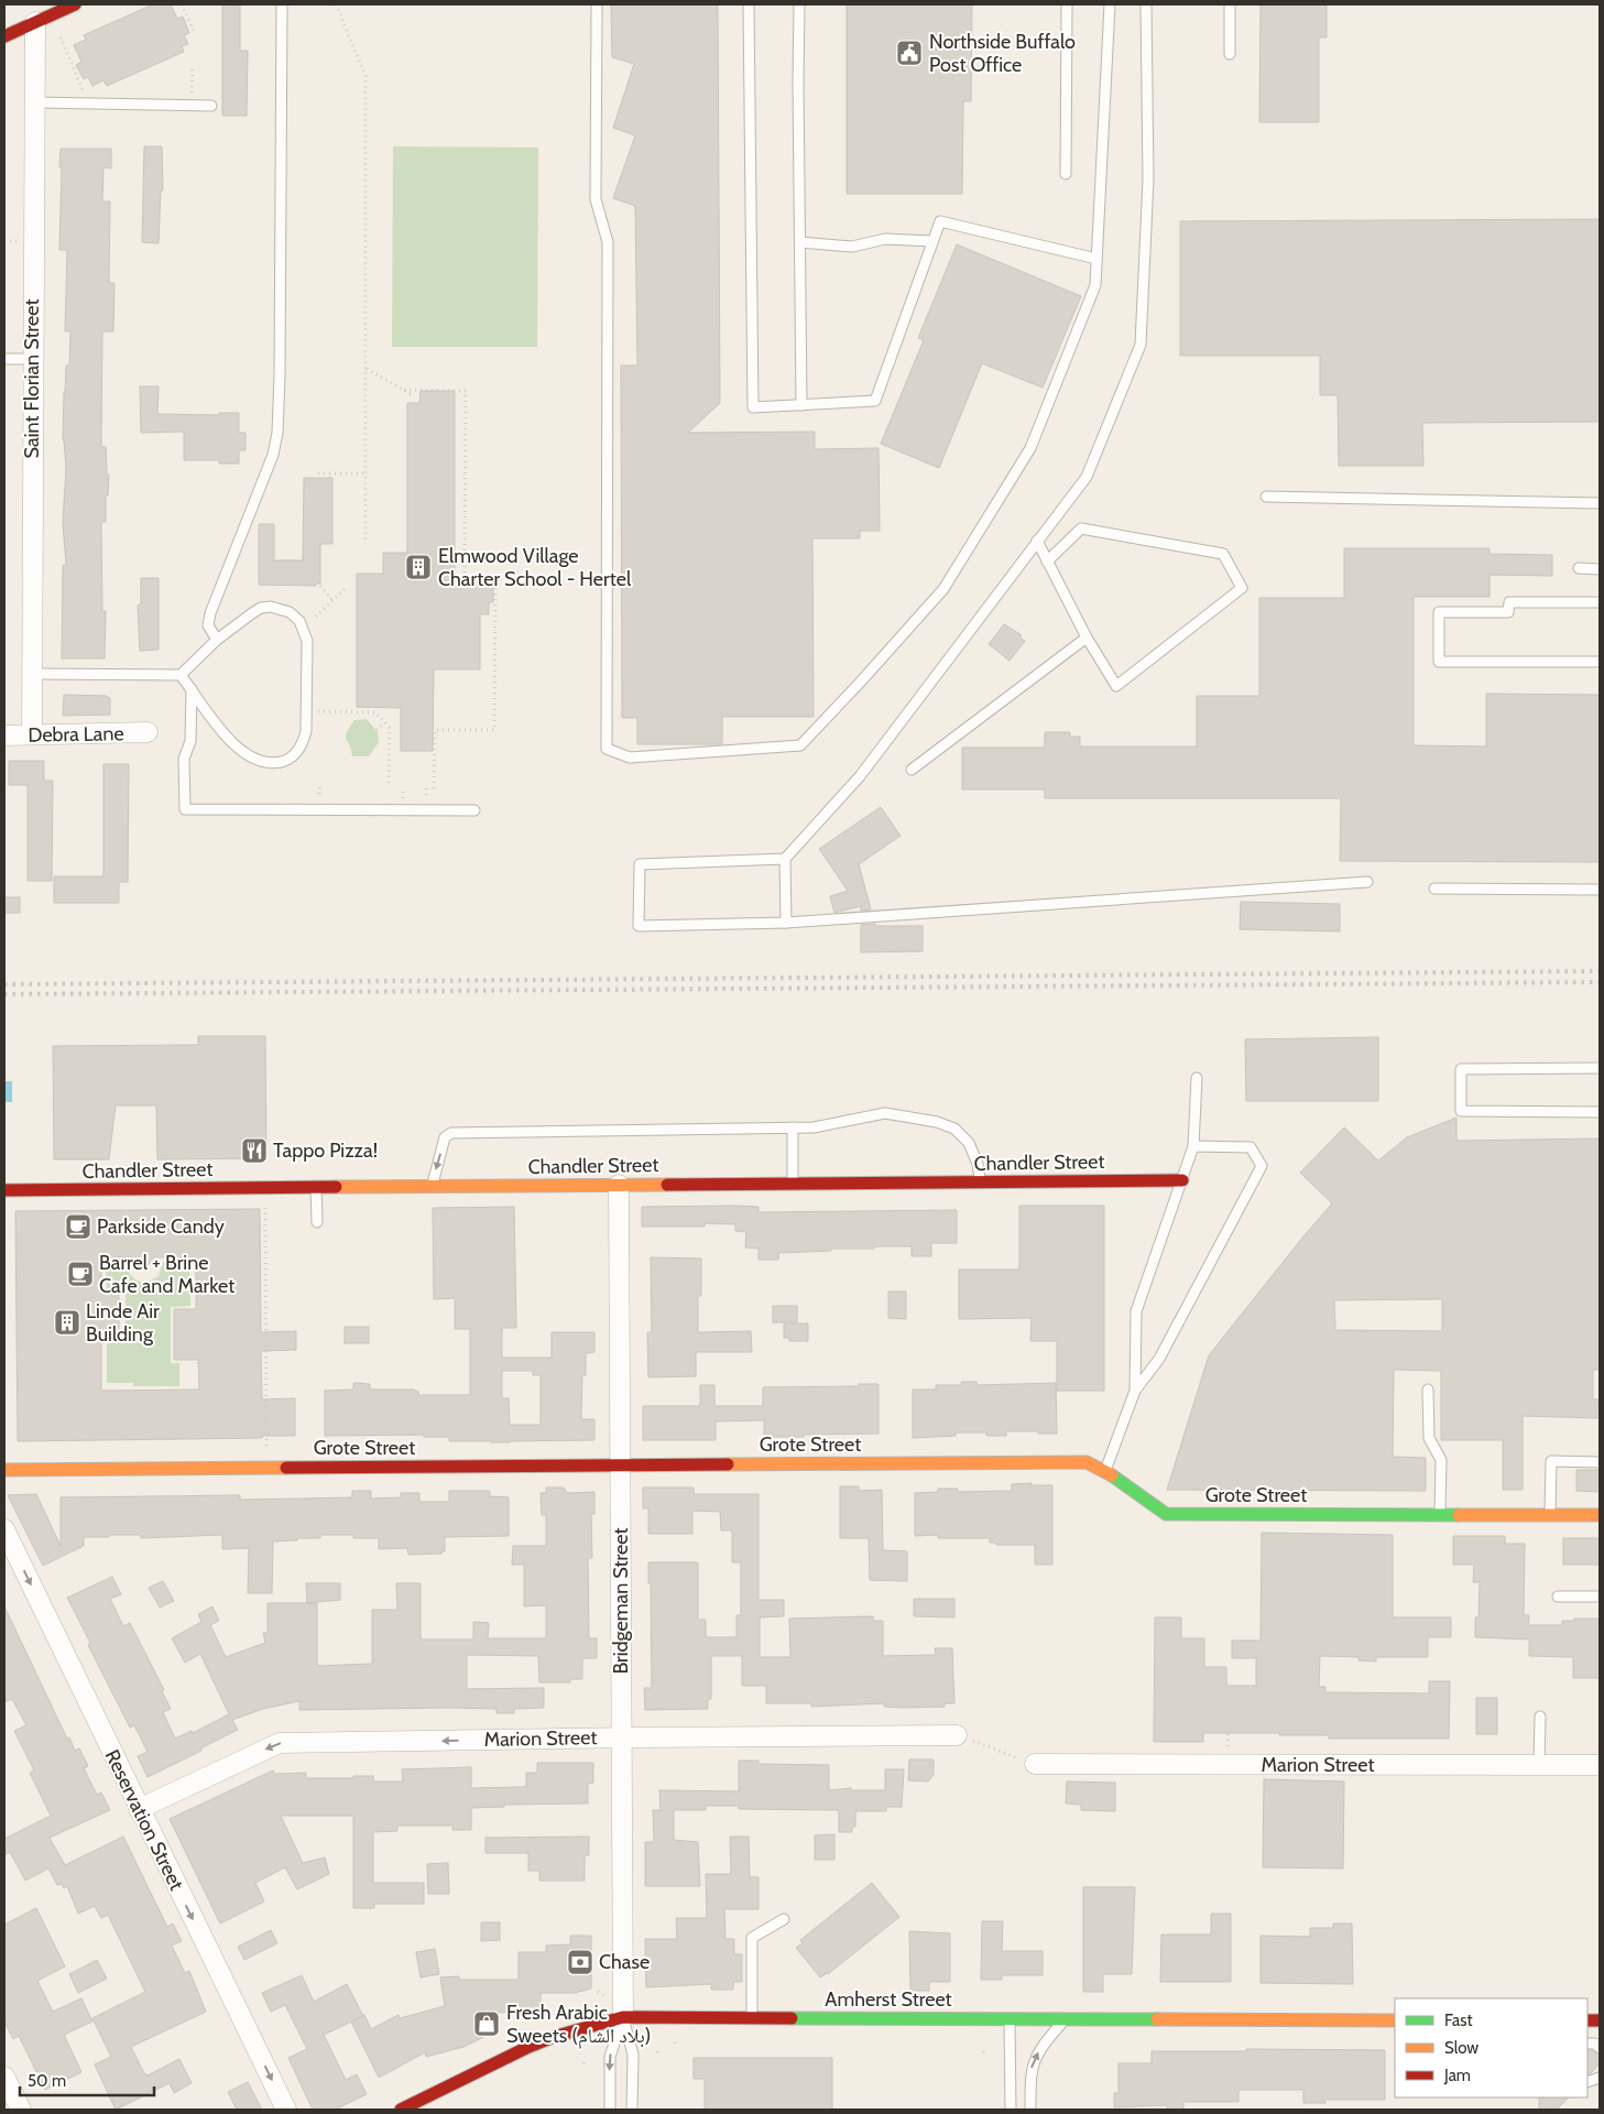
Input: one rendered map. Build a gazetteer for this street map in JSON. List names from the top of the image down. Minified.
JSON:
{"streets":{"street":["Saint Florian Street","Debra Lane","Chandler Street","Grote Street","Bridgeman Street","Marion Street","Reservation Street","Amherst Street"]},"crossings":[["Saint Florian Street","Debra Lane"],["Chandler Street","Bridgeman Street"],["Grote Street","Bridgeman Street"],["Bridgeman Street","Marion Street"],["Bridgeman Street","Amherst Street"],["Marion Street","Reservation Street"]],"one_way":["Reservation Street"],"places":{"public building":["Northside Buffalo Post Office"],"building":["Elmwood Village Charter School - Hertel","Linde Air Building"],"restaurant":["Tappo Pizza!"],"cafe":["Parkside Candy","Barrel + Brine Cafe and Market"],"bank":["Chase"],"shop":["Fresh Arabic Sweets (بلاد الشام)"]},"legend":["Fast","Slow","Jam"],"scale_bar":"50 m"}
